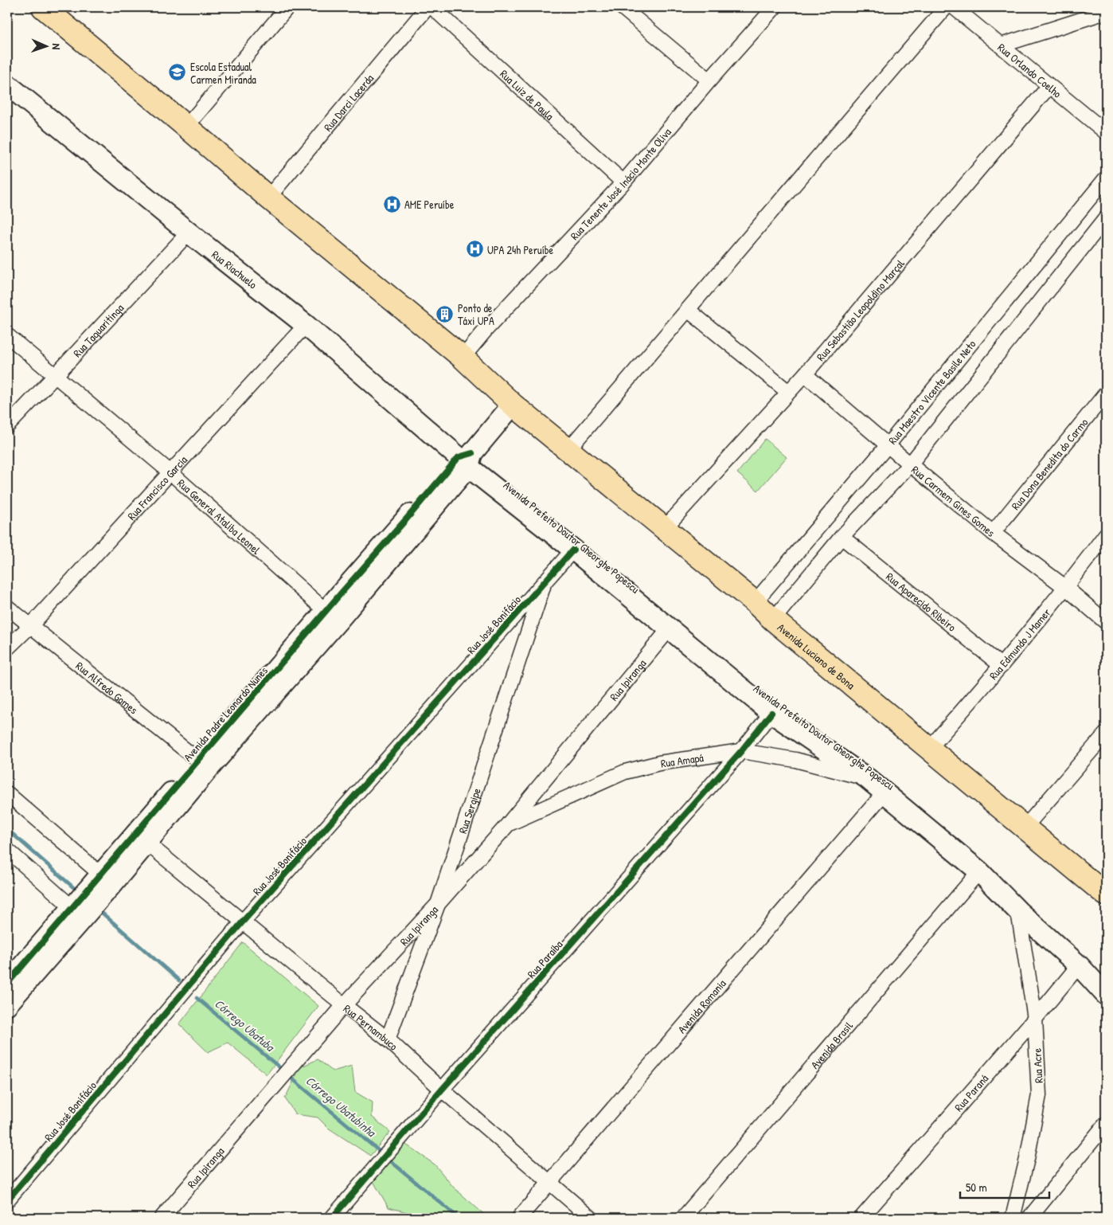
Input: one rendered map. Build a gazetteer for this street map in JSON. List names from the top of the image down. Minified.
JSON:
{"streets":{"main road":["Rua Riachuelo","Avenida Prefeito Doutor Gheorghe Popescu","Avenida Luciano de Bona","Avenida Padre Leonardo Nunes"],"street":["Rua Orlando Coelho","Rua Luiz de Paula","Rua Darci Lacerda","Rua Tenente José Inácio Monte Oliva","Rua Sebastião Leopoldino Marçal","Rua Taquaritinga","Rua Maestro Vicente Basile Neto","Rua Dona Benedita do Carmo","Rua Francisco Garcia","Rua Carmem Gines Gomes","Rua General Ataliba Leonel","Rua Aparecido Ribeiro","Rua José Bonifácio","Rua Edmundo J Mamer","Rua Ipiranga","Rua Alfredo Gomes","Rua Amapá","Rua Sergipe","Rua Paraíba","Avenida Romania","Rua Pernambuco","Avenida Brasil","Rua Acre","Rua Paraná"]},"crossings":[["Rua Orlando Coelho","Rua Sebastião Leopoldino Marçal"],["Rua Luiz de Paula","Rua Tenente José Inácio Monte Oliva"],["Rua Darci Lacerda","Avenida Luciano de Bona"],["Rua Tenente José Inácio Monte Oliva","Avenida Luciano de Bona"],["Rua Riachuelo","Rua Taquaritinga"],["Rua Riachuelo","Rua Francisco Garcia"],["Rua Riachuelo","Avenida Prefeito Doutor Gheorghe Popescu"],["Rua Riachuelo","Avenida Padre Leonardo Nunes"],["Rua Sebastião Leopoldino Marçal","Rua Carmem Gines Gomes"],["Rua Sebastião Leopoldino Marçal","Avenida Luciano de Bona"],["Rua Taquaritinga","Rua General Ataliba Leonel"],["Rua Maestro Vicente Basile Neto","Rua Carmem Gines Gomes"],["Rua Maestro Vicente Basile Neto","Avenida Luciano de Bona"],["Rua Dona Benedita do Carmo","Rua Carmem Gines Gomes"],["Rua Francisco Garcia","Rua General Ataliba Leonel"],["Rua Francisco Garcia","Rua Alfredo Gomes"],["Rua Carmem Gines Gomes","Rua Edmundo J Mamer"],["Rua General Ataliba Leonel","Avenida Padre Leonardo Nunes"],["Avenida Prefeito Doutor Gheorghe Popescu","Rua José Bonifácio"],["Avenida Prefeito Doutor Gheorghe Popescu","Rua Ipiranga"],["Avenida Prefeito Doutor Gheorghe Popescu","Avenida Padre Leonardo Nunes"],["Avenida Prefeito Doutor Gheorghe Popescu","Rua Amapá"],["Avenida Prefeito Doutor Gheorghe Popescu","Rua Paraíba"],["Avenida Prefeito Doutor Gheorghe Popescu","Avenida Romania"],["Avenida Prefeito Doutor Gheorghe Popescu","Avenida Brasil"],["Avenida Prefeito Doutor Gheorghe Popescu","Rua Acre"],["Avenida Prefeito Doutor Gheorghe Popescu","Rua Paraná"],["Rua Aparecido Ribeiro","Rua Edmundo J Mamer"],["Rua José Bonifácio","Rua Sergipe"],["Rua José Bonifácio","Rua Pernambuco"],["Rua Edmundo J Mamer","Avenida Luciano de Bona"],["Avenida Luciano de Bona","Avenida Padre Leonardo Nunes"],["Rua Ipiranga","Rua Amapá"],["Rua Ipiranga","Rua Sergipe"],["Rua Ipiranga","Rua Pernambuco"],["Rua Alfredo Gomes","Avenida Padre Leonardo Nunes"],["Avenida Padre Leonardo Nunes","Rua Pernambuco"],["Rua Amapá","Rua Paraíba"],["Rua Sergipe","Rua Pernambuco"],["Rua Paraíba","Rua Pernambuco"],["Avenida Romania","Rua Pernambuco"],["Rua Acre","Rua Paraná"]],"water":["Córrego Ubatuba","Córrego Ubatubinha"],"places":{"school or university":["Escola Estadual Carmen Miranda"],"hospital":["AME Peruíbe","UPA 24h Peruíbe"],"building":["Ponto de Táxi UPA"]},"scale_bar":"50 m","north":"right"}
